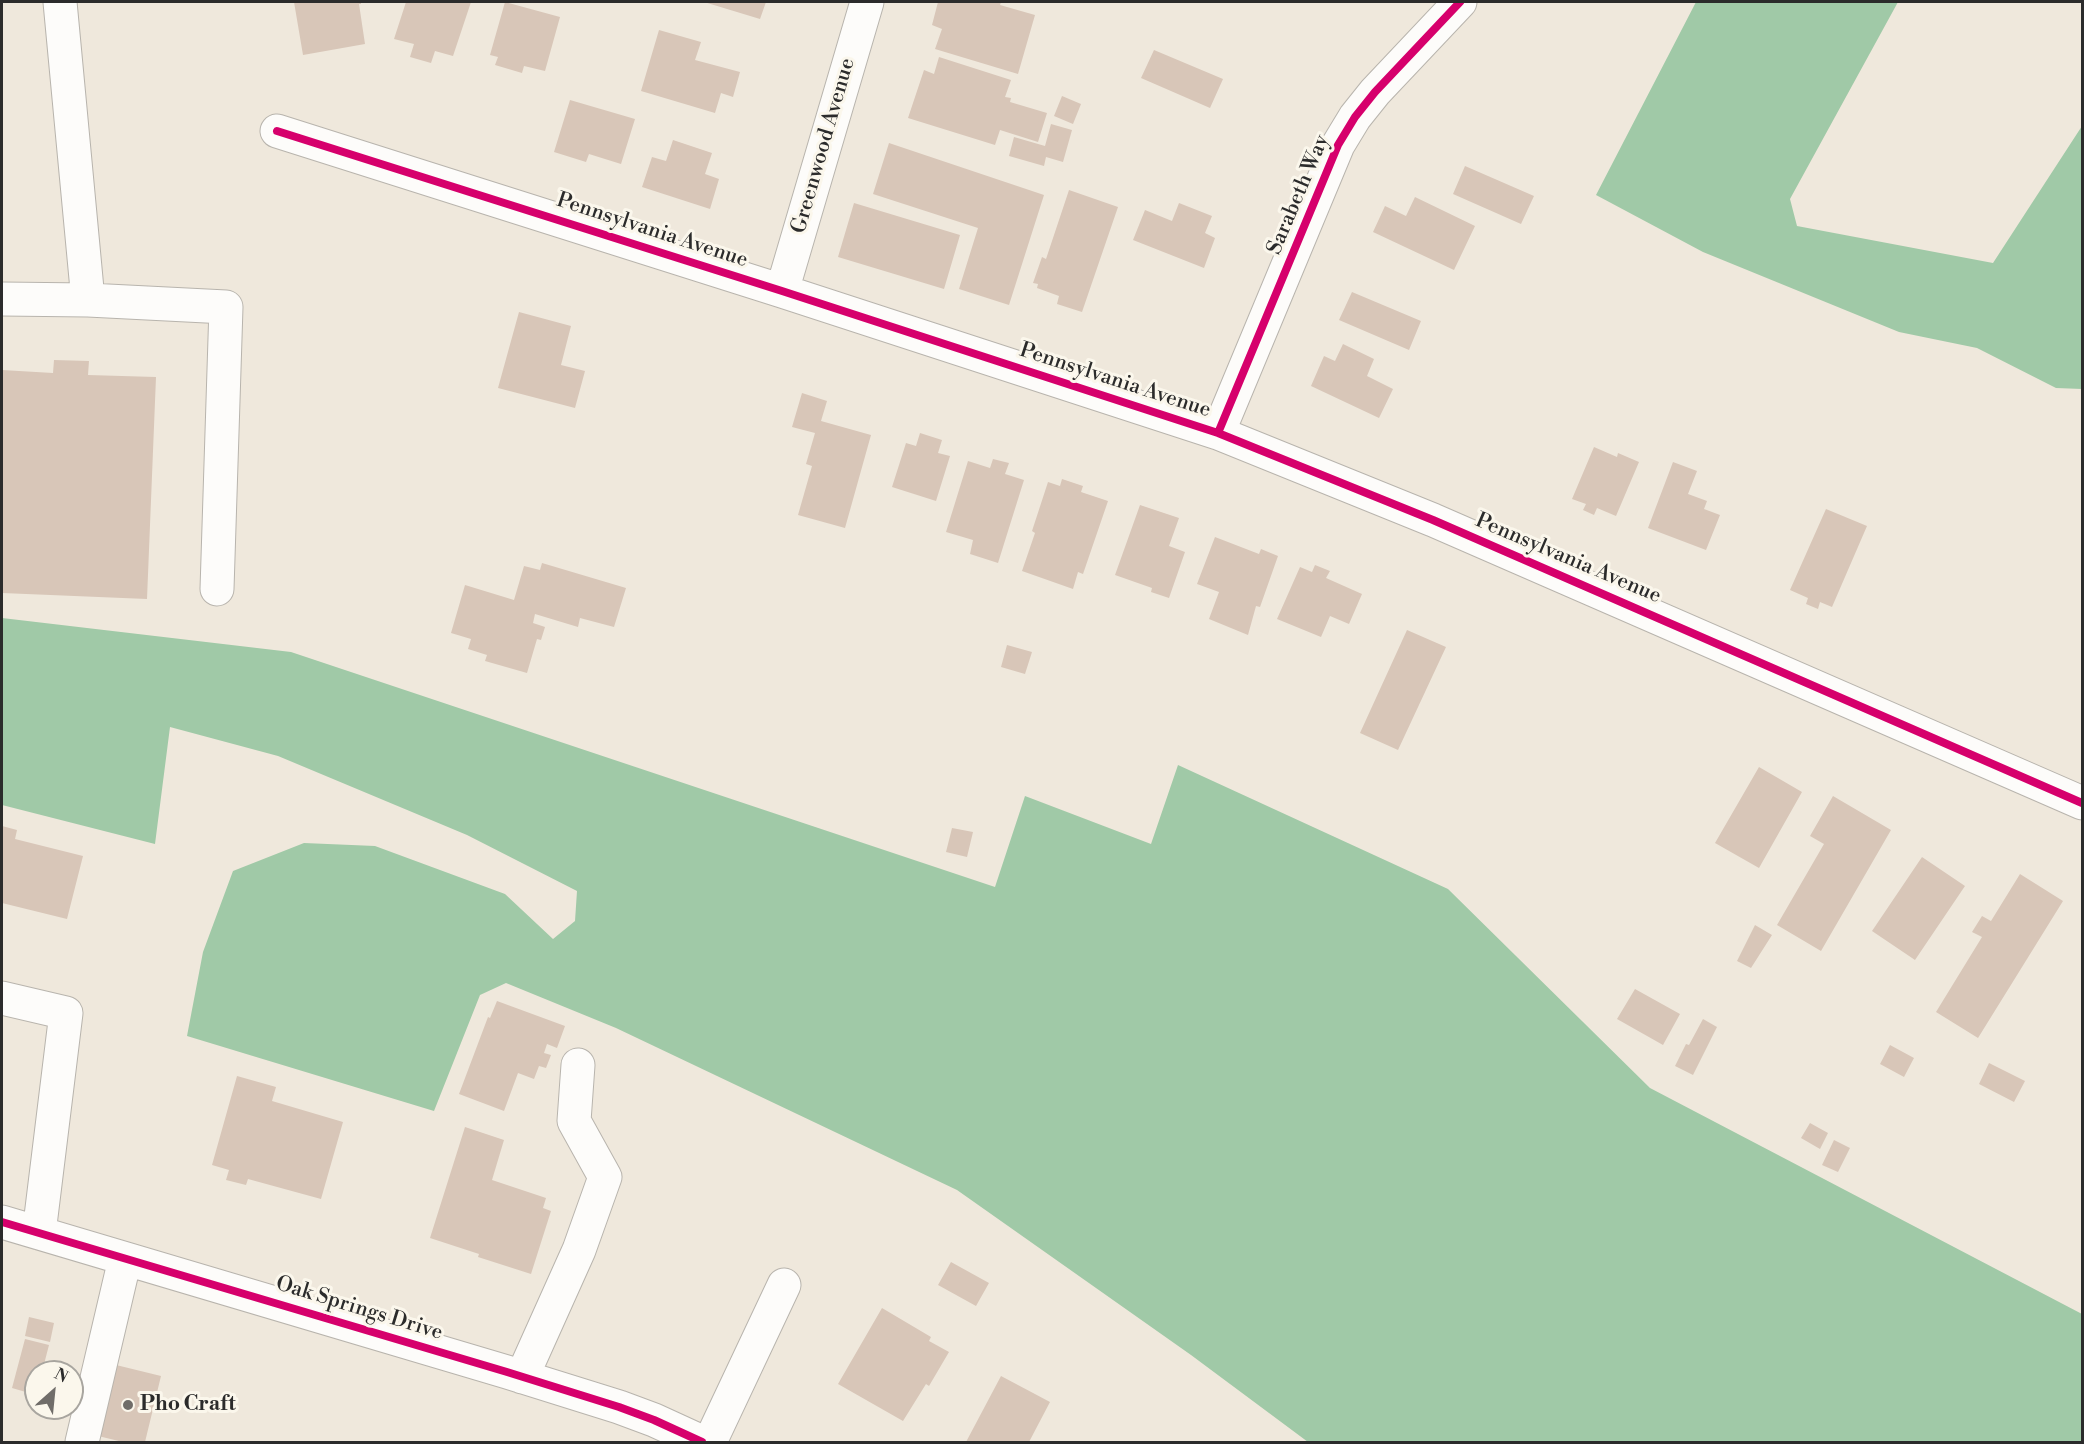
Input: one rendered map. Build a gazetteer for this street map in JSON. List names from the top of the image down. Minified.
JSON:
{"streets":{"street":["Greenwood Avenue","Sarabeth Way","Pennsylvania Avenue","Oak Springs Drive"]},"crossings":[["Greenwood Avenue","Pennsylvania Avenue"],["Sarabeth Way","Pennsylvania Avenue"]],"places":["Pho Craft"],"north":"top right"}
